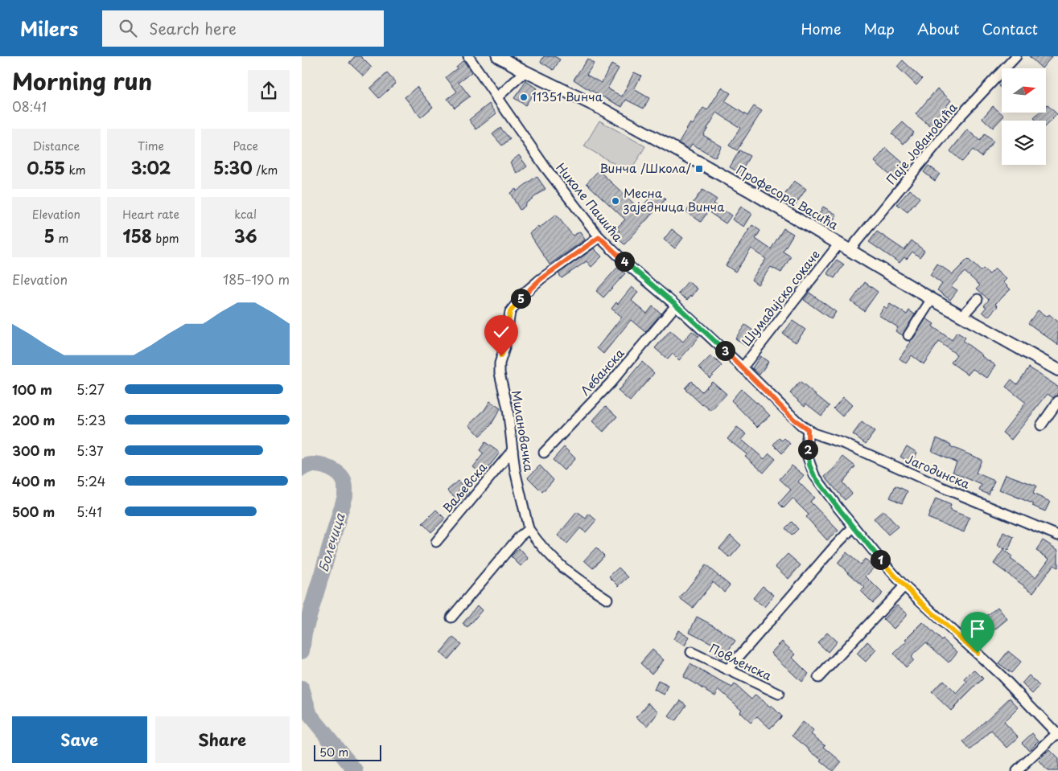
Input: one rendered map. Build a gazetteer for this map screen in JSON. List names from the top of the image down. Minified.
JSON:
{"streets":{"street":["Паје Јовановића","Професора Васића","Николе Пашића","Шумадијско сокаче","Лебанска","Милановачка","Јагодинска","Ваљевска","Повљенска"]},"crossings":[["Паје Јовановића","Професора Васића"],["Професора Васића","Шумадијско сокаче"],["Николе Пашића","Шумадијско сокаче"],["Николе Пашића","Лебанска"],["Николе Пашића","Милановачка"],["Николе Пашића","Јагодинска"],["Милановачка","Ваљевска"]],"water":["Болечица"],"places":{"other":["11351 Винча","Месна заједница Винча"],"transit":["Винча /Школа/"]},"scale_bar":"50 m","north":"right","page":{"header":"Milers","search":"Search here","nav":["Home","Map","About","Contact"],"heading":["Morning run","08:41"],"stats":[["Distance","0.55 km"],["Time","3:02"],["Pace","5:30 /km"],["Elevation","5 m"],["Heart rate","158 bpm"],["kcal","36"]],"pins":["4","5","3","2","1"],"chart":["Elevation","185–190 m"],"list":[{"name":"100 m","note":"5:27"},{"name":"200 m","note":"5:23"},{"name":"300 m","note":"5:37"},{"name":"400 m","note":"5:24"},{"name":"500 m","note":"5:41"}],"buttons":["Save","Share"],"scale":"50 m"}}
